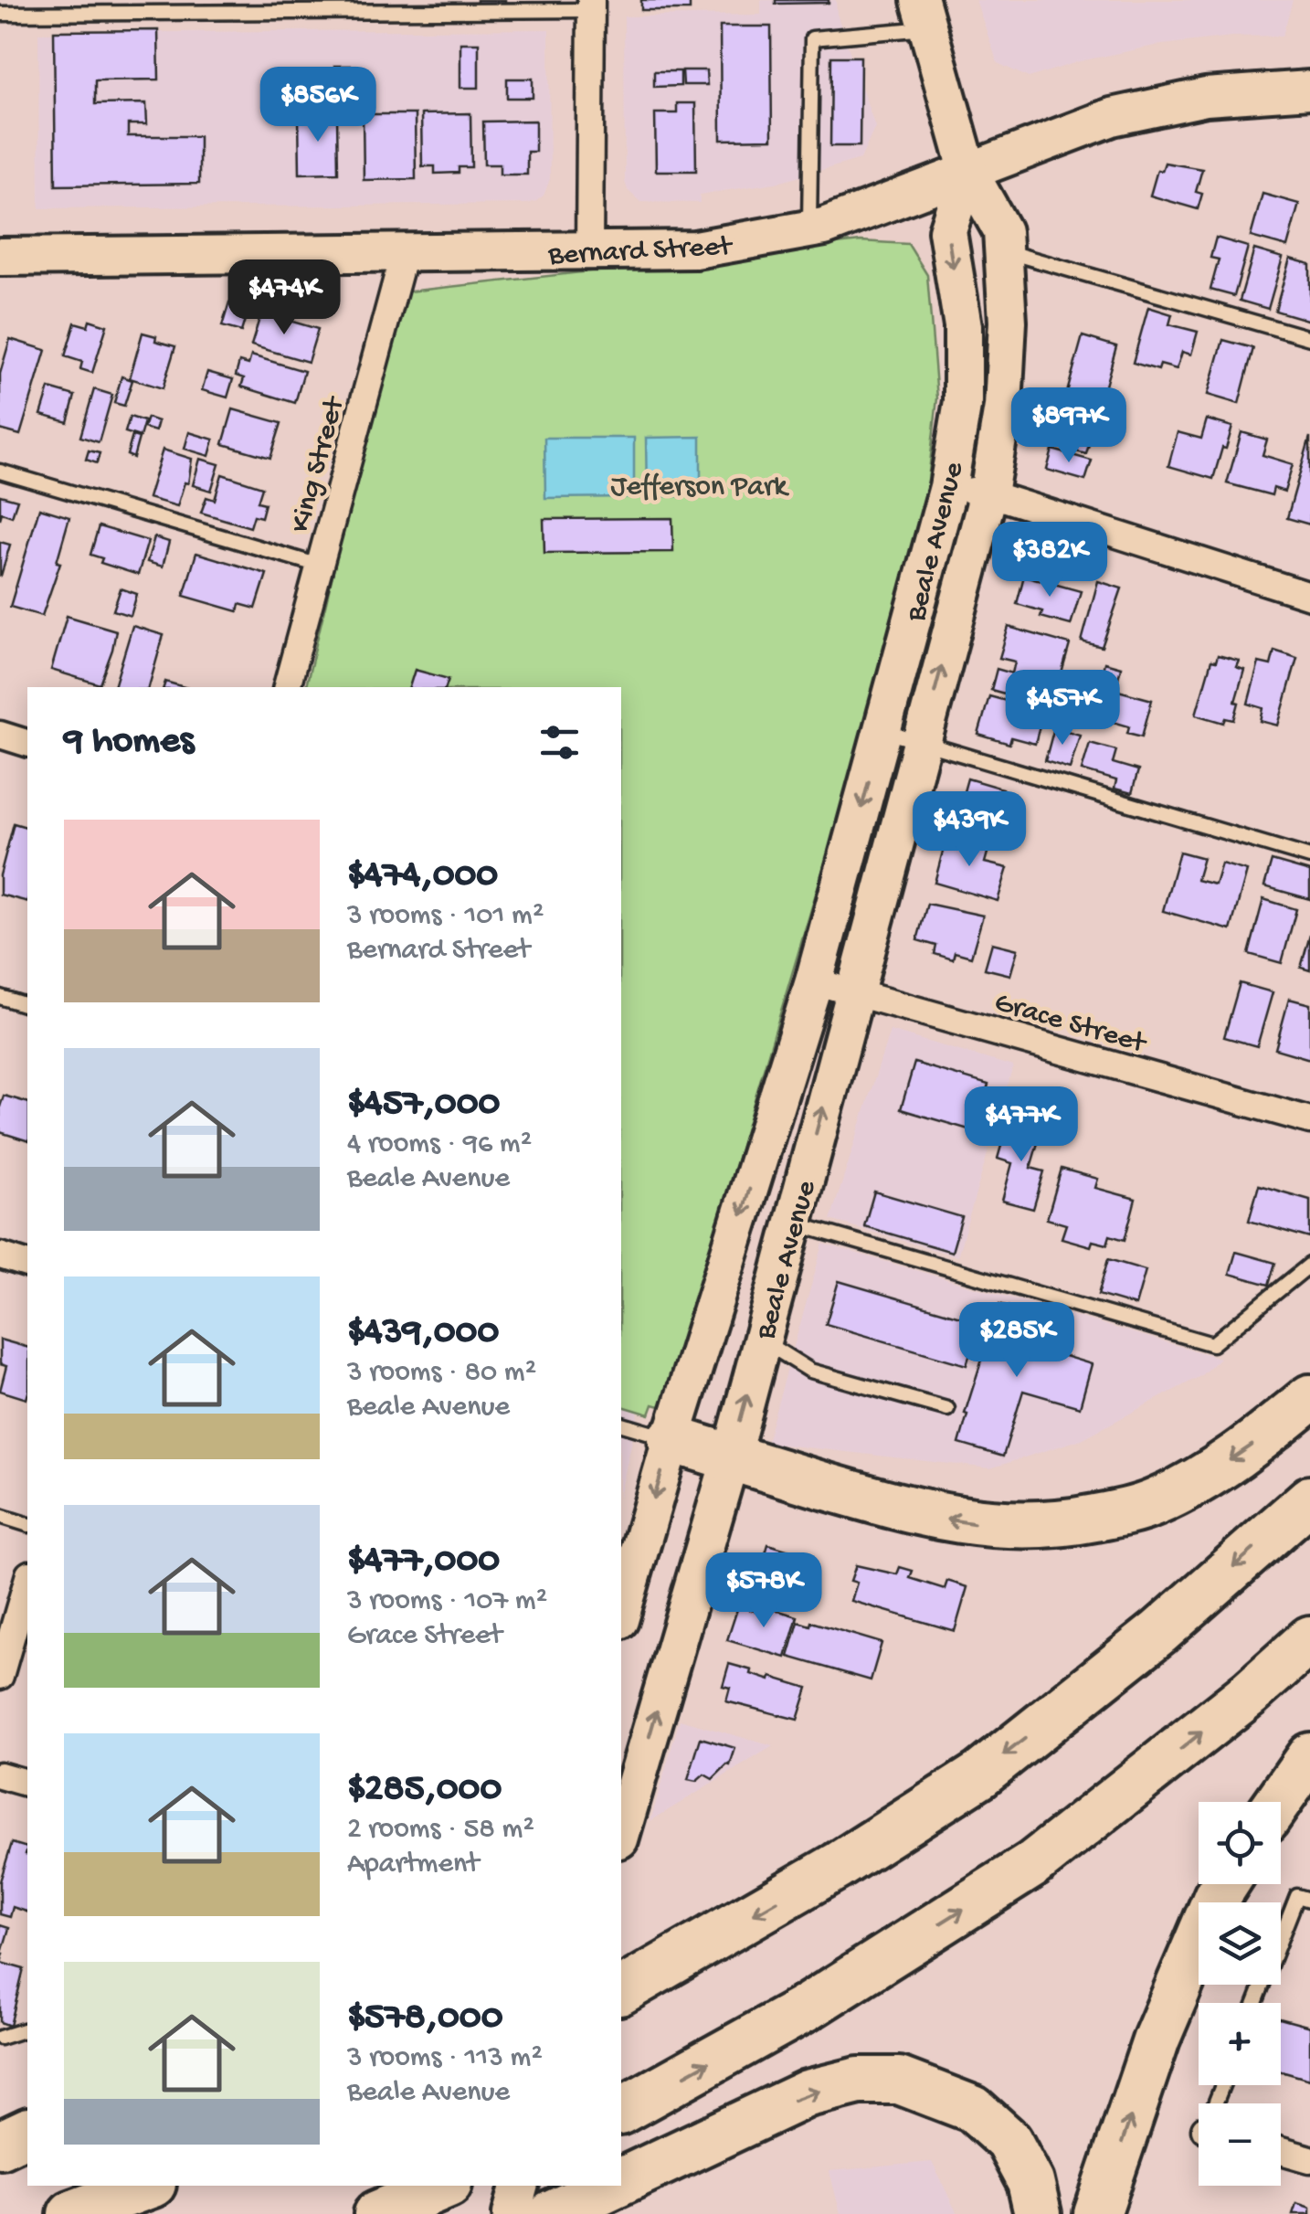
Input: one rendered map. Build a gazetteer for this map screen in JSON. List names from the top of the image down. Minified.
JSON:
{"streets":{"main road":["Bernard Street","Beale Avenue"],"street":["King Street","Grace Street"]},"crossings":[["Bernard Street","King Street"],["Bernard Street","Beale Avenue"],["Beale Avenue","Grace Street"]],"parks":["Jefferson Park"],"page":{"price":["$856K","$474K","$897K","$382K","$457K","$439K","$477K","$285K","$578K"],"heading":"9 homes","list":[{"name":"$474,000","note":"3 rooms · 101 m² · Bernard Street"},{"name":"$457,000","note":"4 rooms · 96 m² · Beale Avenue"},{"name":"$439,000","note":"3 rooms · 80 m² · Beale Avenue"},{"name":"$477,000","note":"3 rooms · 107 m² · Grace Street"},{"name":"$285,000","note":"2 rooms · 58 m² · Apartment"},{"name":"$578,000","note":"3 rooms · 113 m² · Beale Avenue"}],"map_buttons":["+","−"]}}
